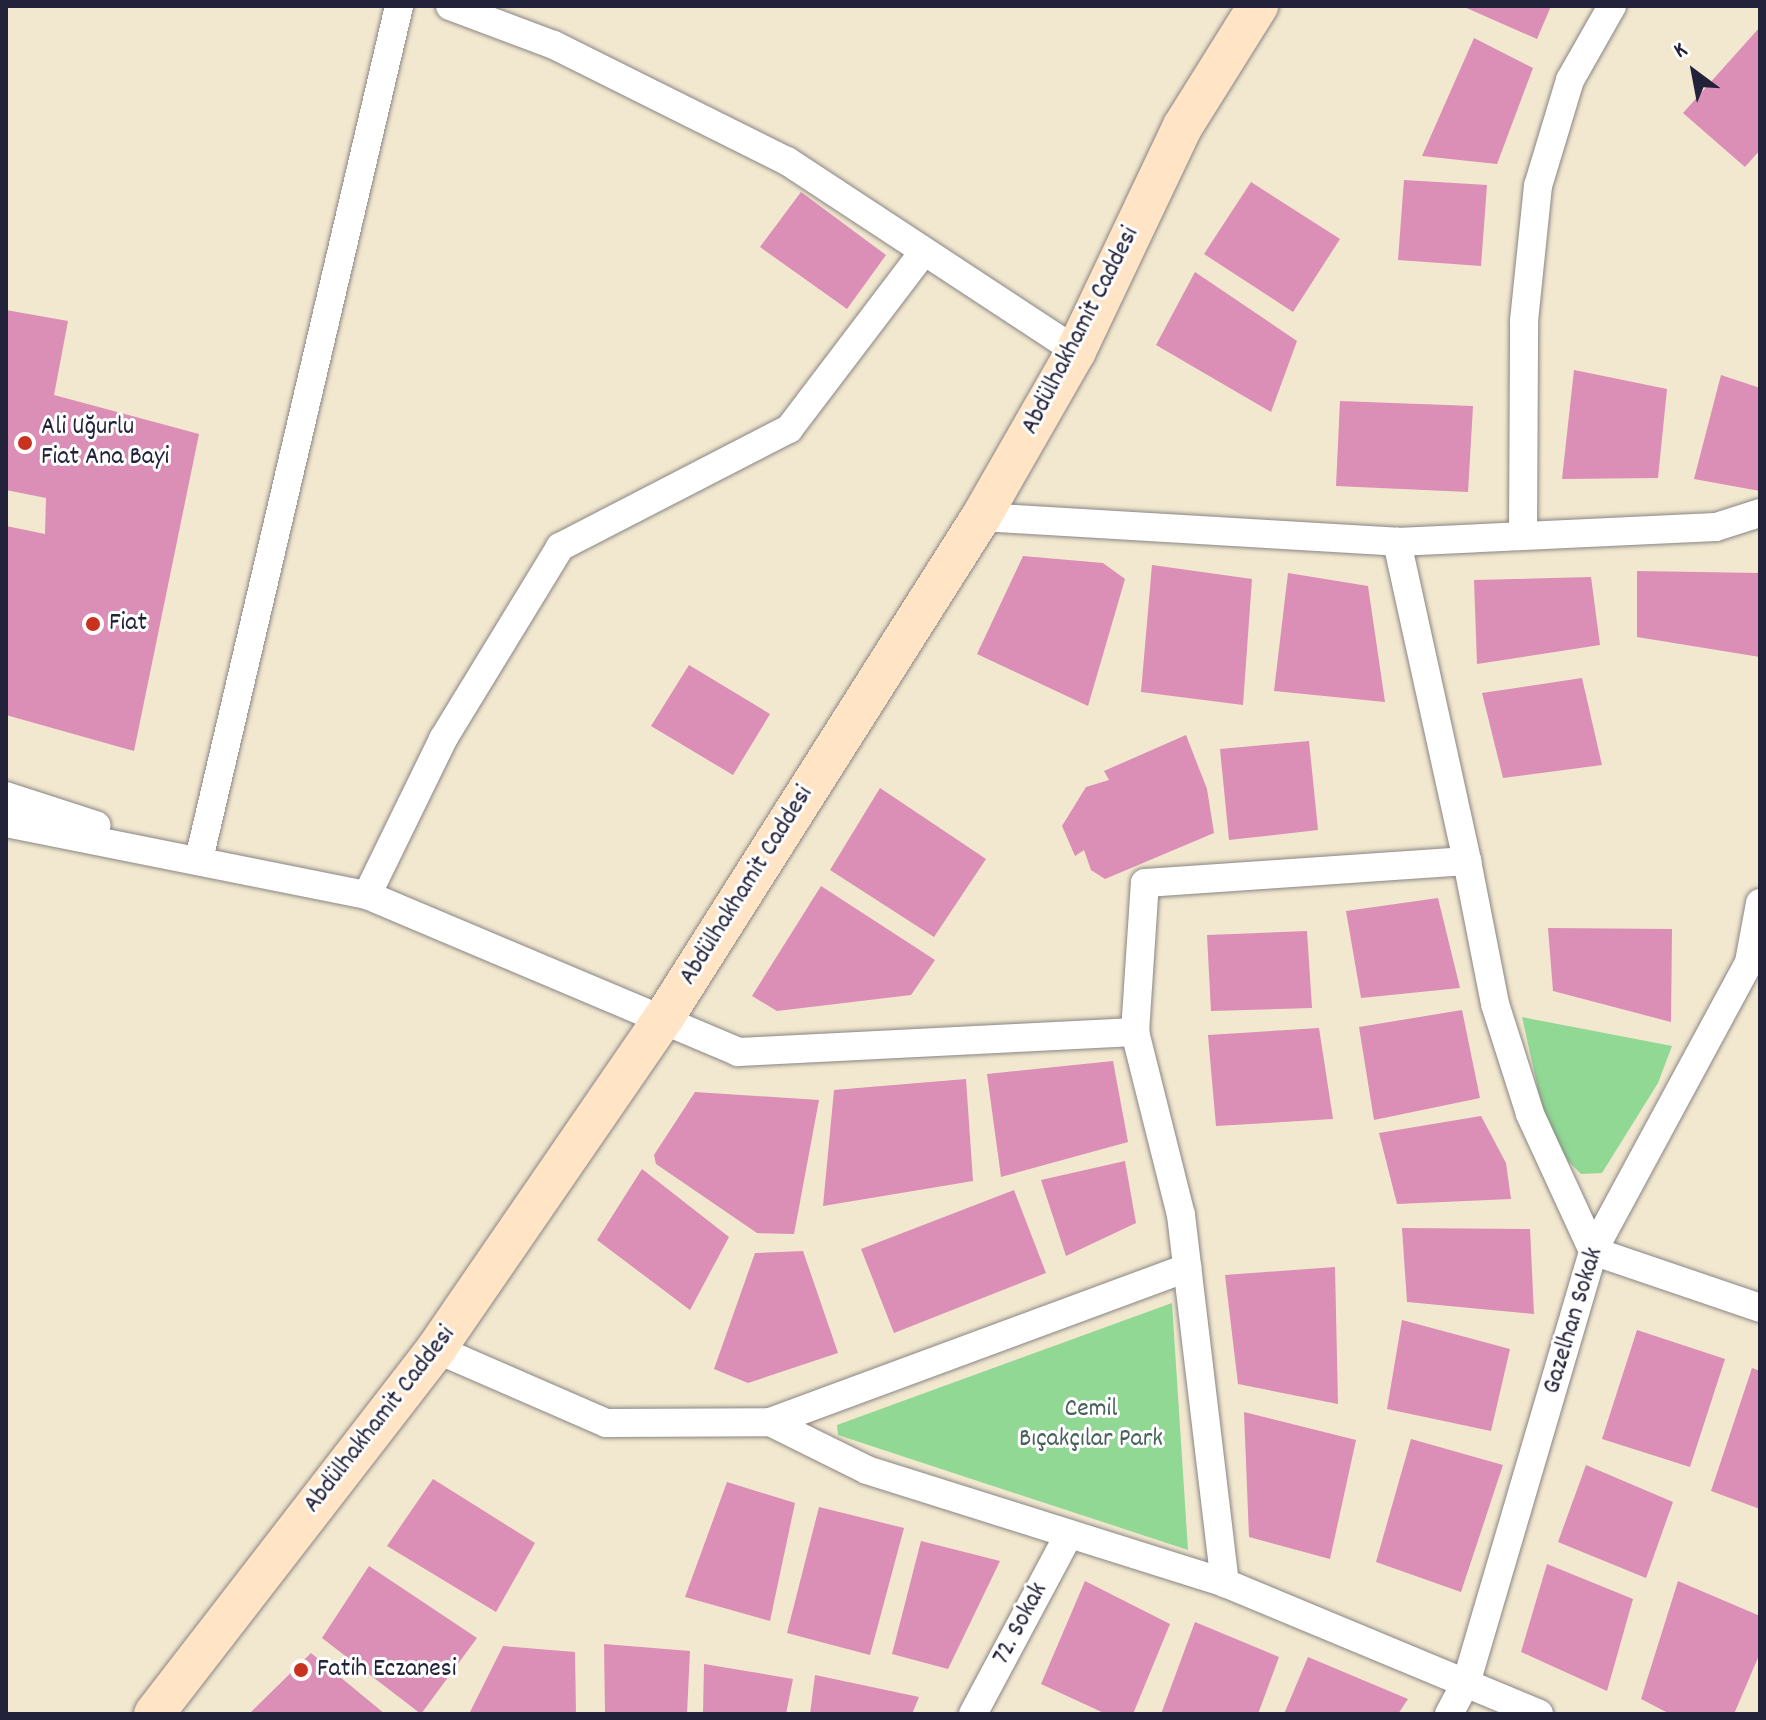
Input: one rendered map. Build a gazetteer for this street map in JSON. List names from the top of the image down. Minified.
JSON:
{"streets":{"main road":["Abdülhakhamit Caddesi"],"street":["Gazelhan Sokak","72. Sokak"]},"parks":["Cemil Bıçakçılar Park"],"places":["Ali Uğurlu Fiat Ana Bayi","Fiat","Fatih Eczanesi"],"north":"top left"}
